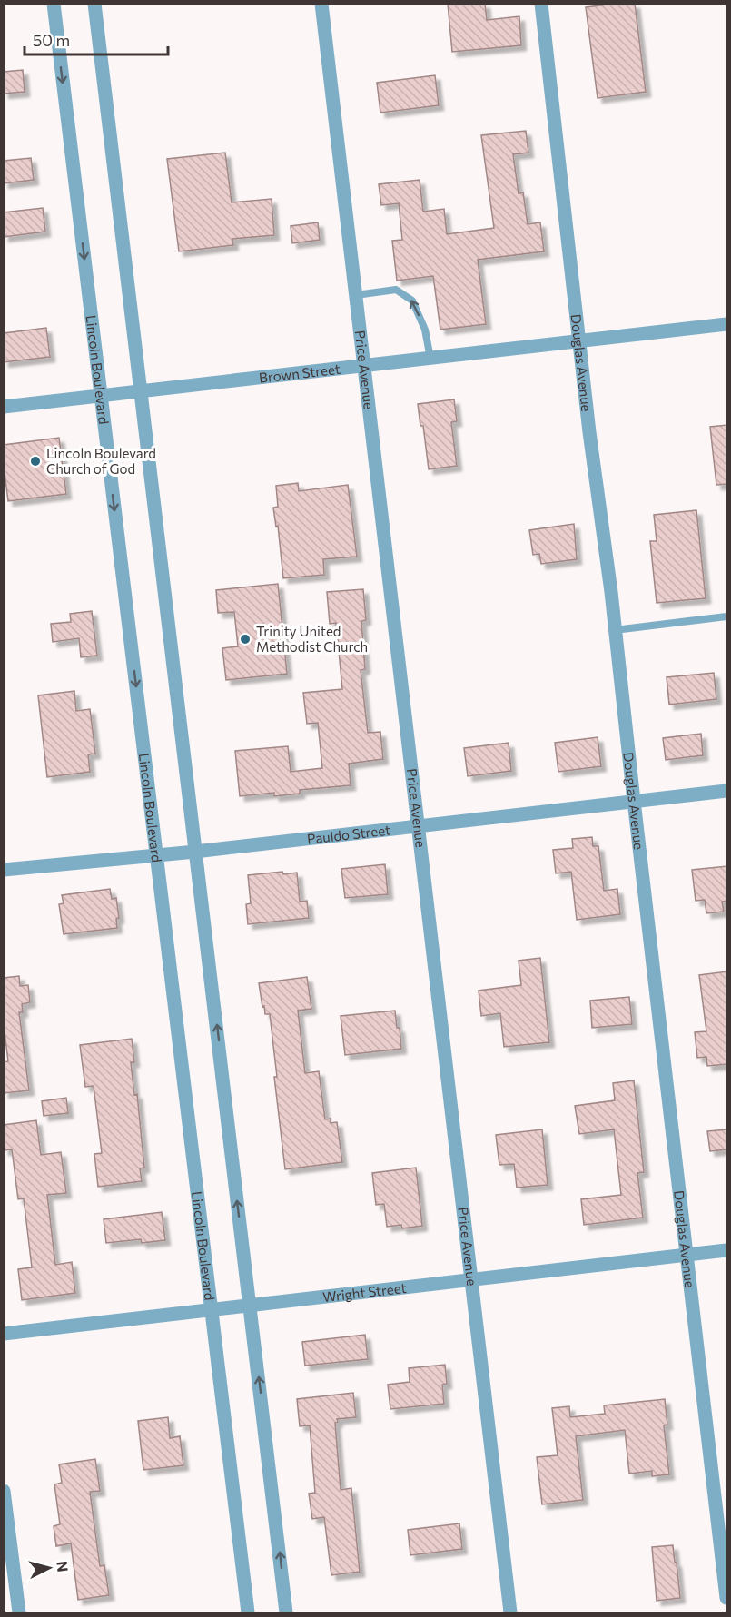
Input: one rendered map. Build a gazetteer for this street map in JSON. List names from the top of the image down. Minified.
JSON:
{"streets":{"street":["Douglas Avenue","Lincoln Boulevard","Price Avenue","Brown Street","Pauldo Street","Wright Street"]},"crossings":[["Douglas Avenue","Brown Street"],["Douglas Avenue","Pauldo Street"],["Douglas Avenue","Wright Street"],["Lincoln Boulevard","Brown Street"],["Lincoln Boulevard","Pauldo Street"],["Lincoln Boulevard","Wright Street"],["Price Avenue","Brown Street"],["Price Avenue","Pauldo Street"],["Price Avenue","Wright Street"]],"places":["Lincoln Boulevard Church of God","Trinity United Methodist Church"],"scale_bar":"50 m","north":"right"}
